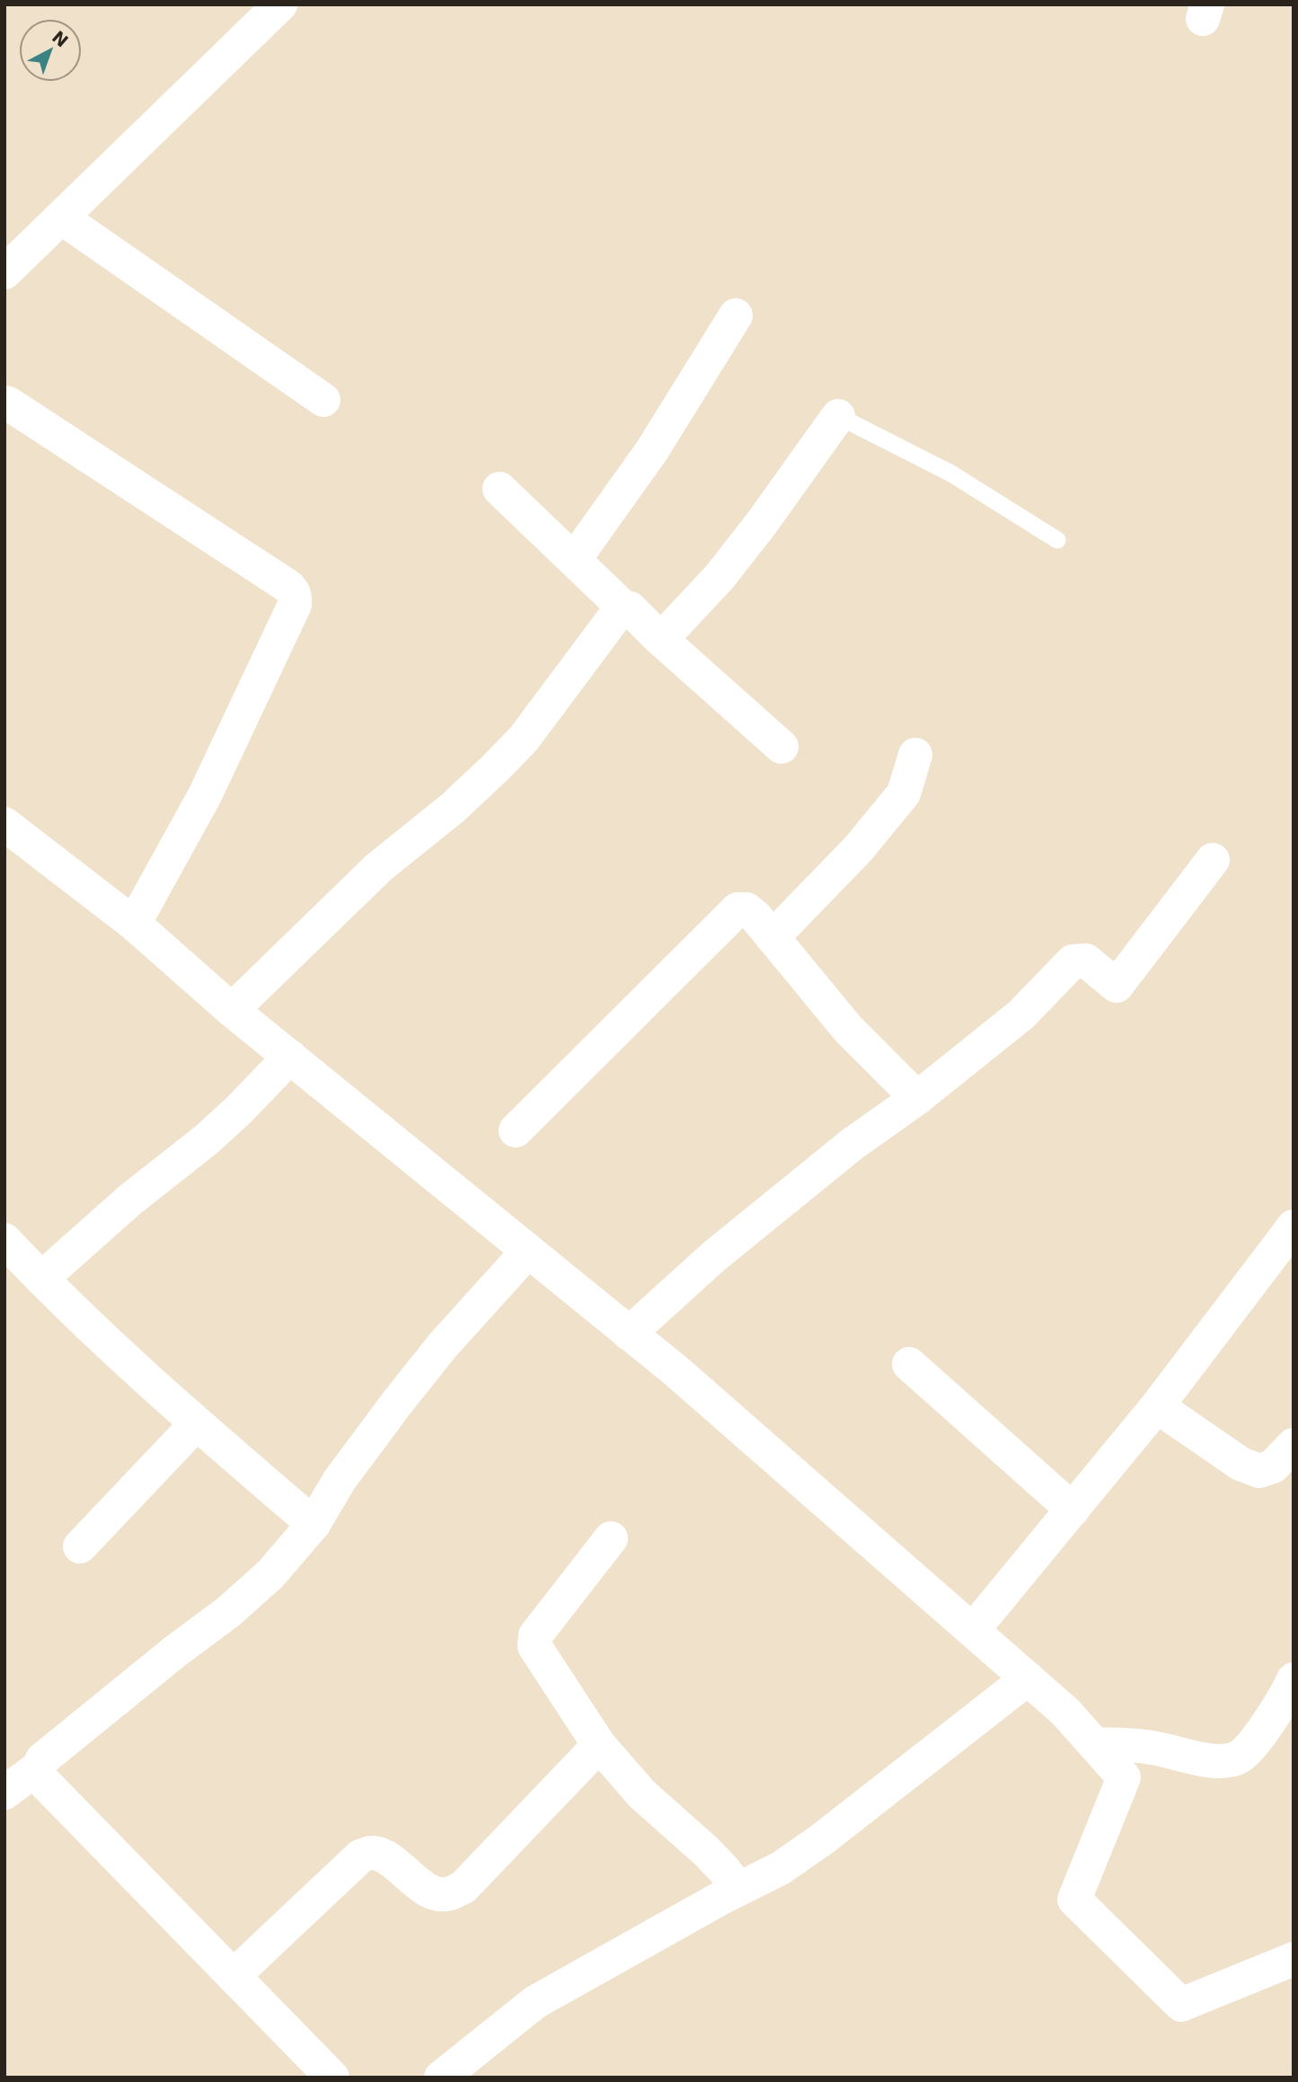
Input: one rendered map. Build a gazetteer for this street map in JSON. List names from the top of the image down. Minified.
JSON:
{"north":"top right"}
